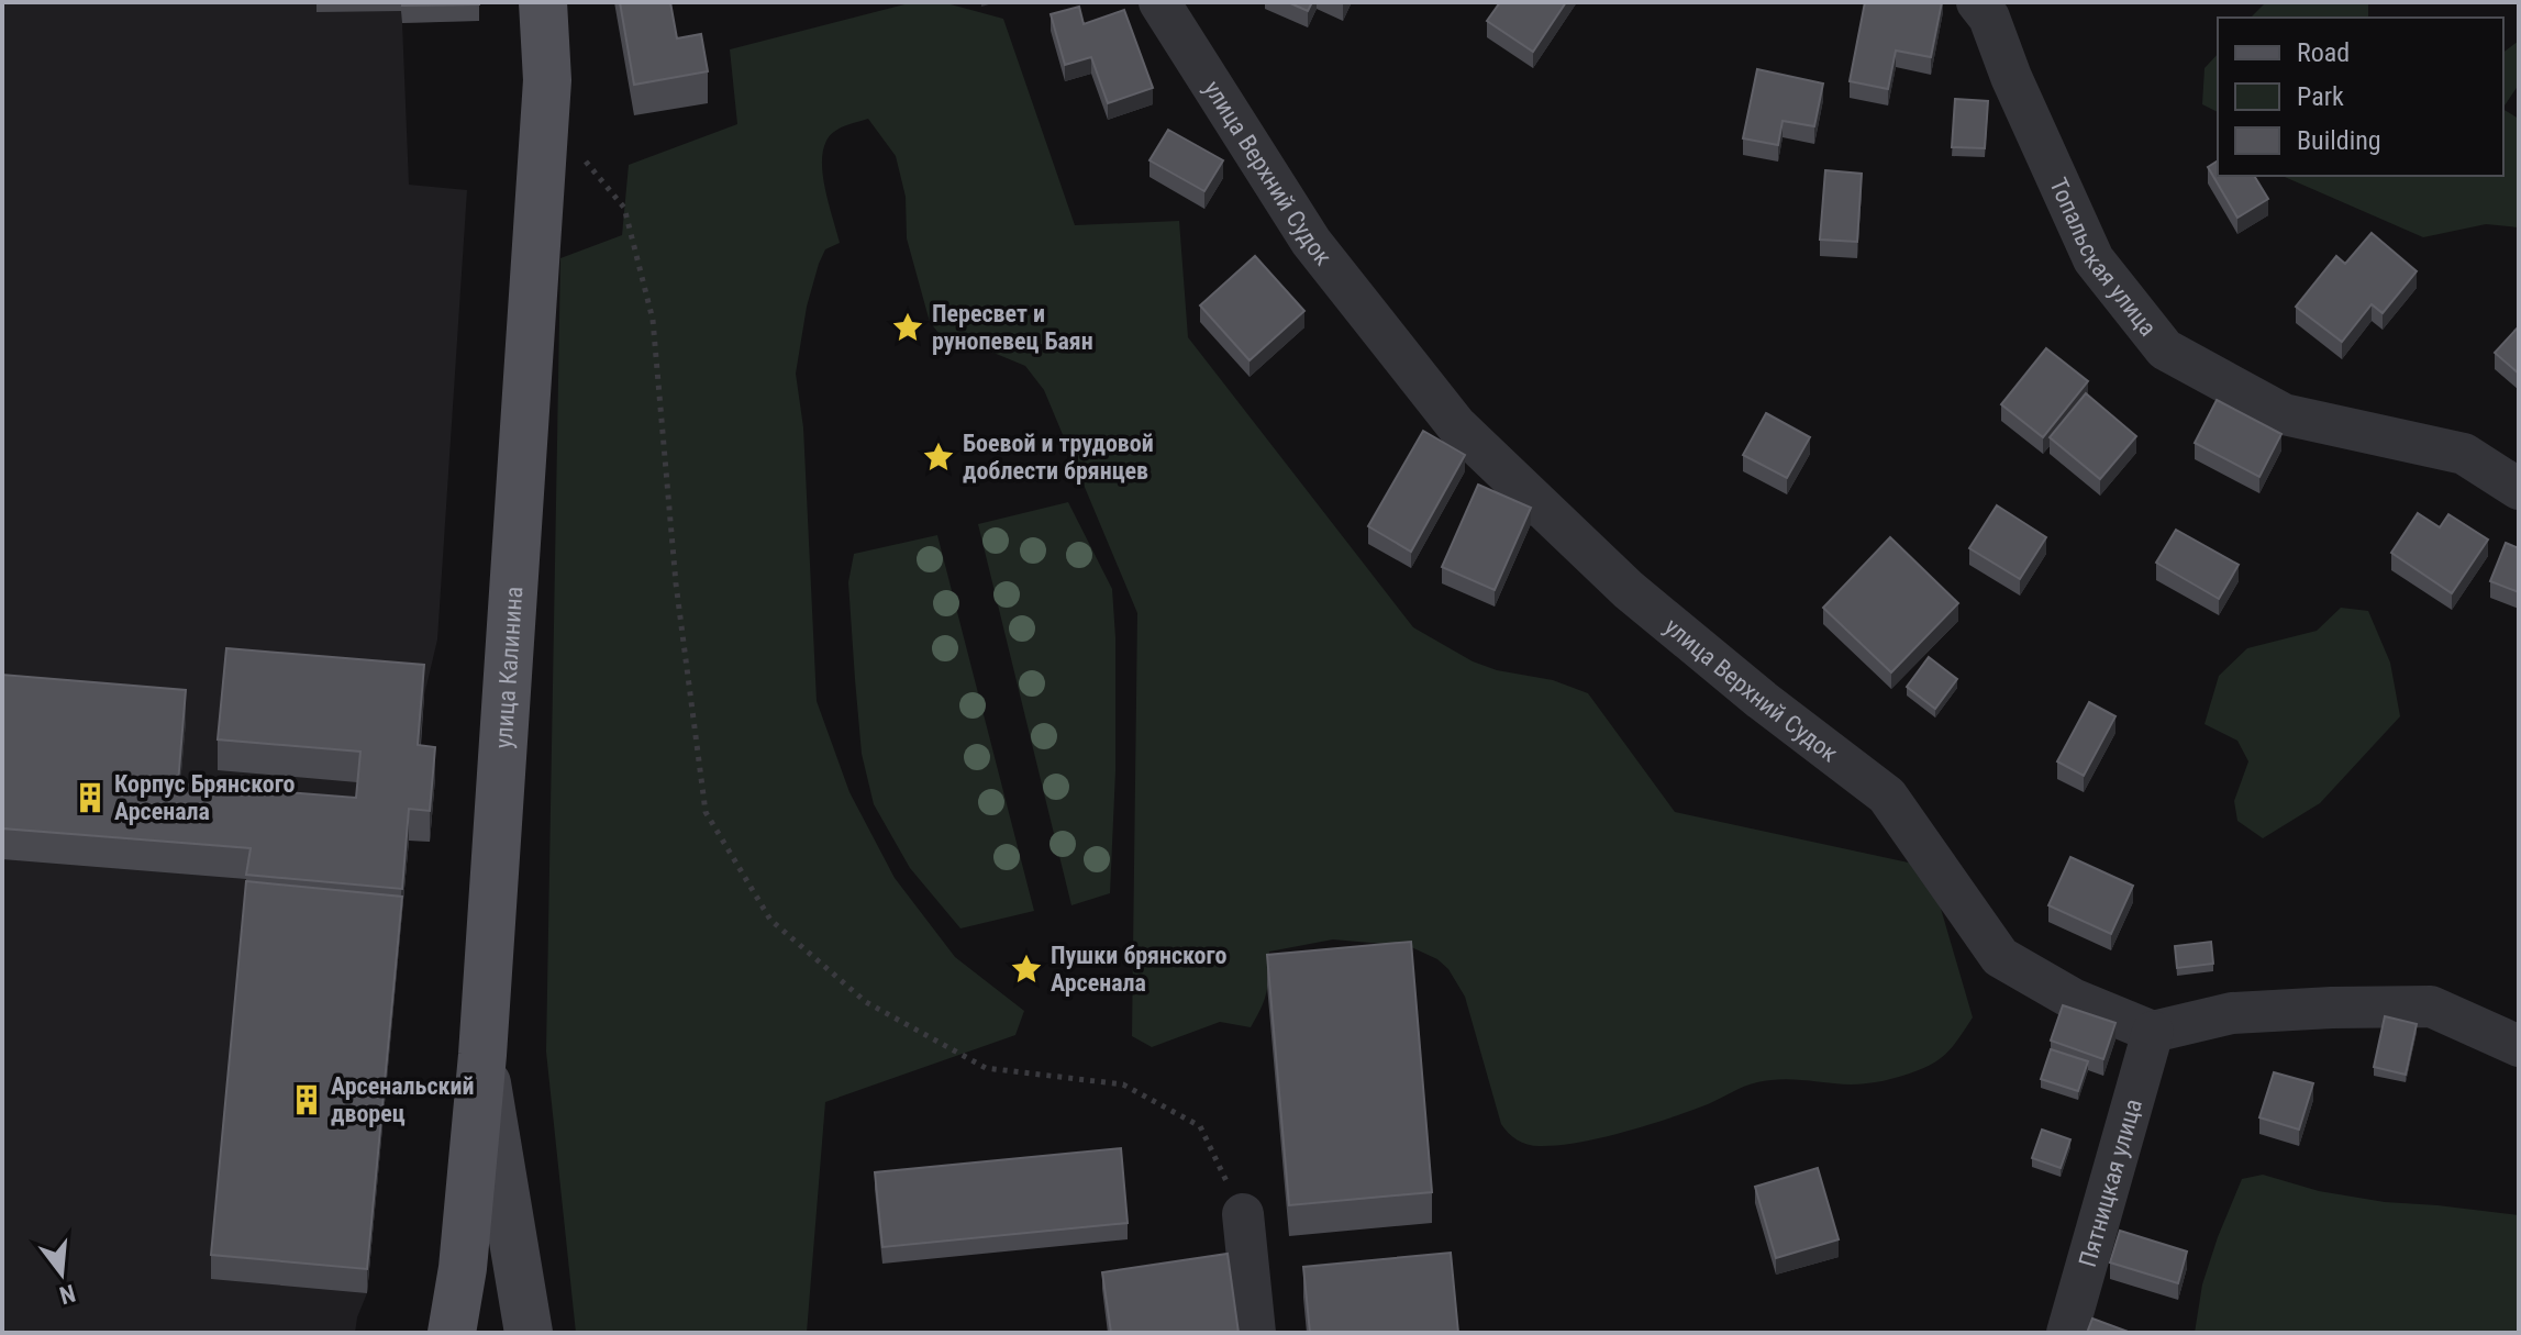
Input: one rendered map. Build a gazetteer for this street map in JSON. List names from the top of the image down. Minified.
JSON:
{"streets":{"main road":["улица Калинина"],"street":["улица Верхний Судок","Топальская улица","Пятницкая улица"]},"crossings":[["улица Верхний Судок","Пятницкая улица"]],"places":{"place":["Пересвет и рунопевец Баян","Боевой и трудовой доблести брянцев","Пушки брянского Арсенала"],"building":["Корпус Брянского Арсенала","Арсенальский дворец"]},"legend":["Road","Park","Building"],"north":"bottom"}
